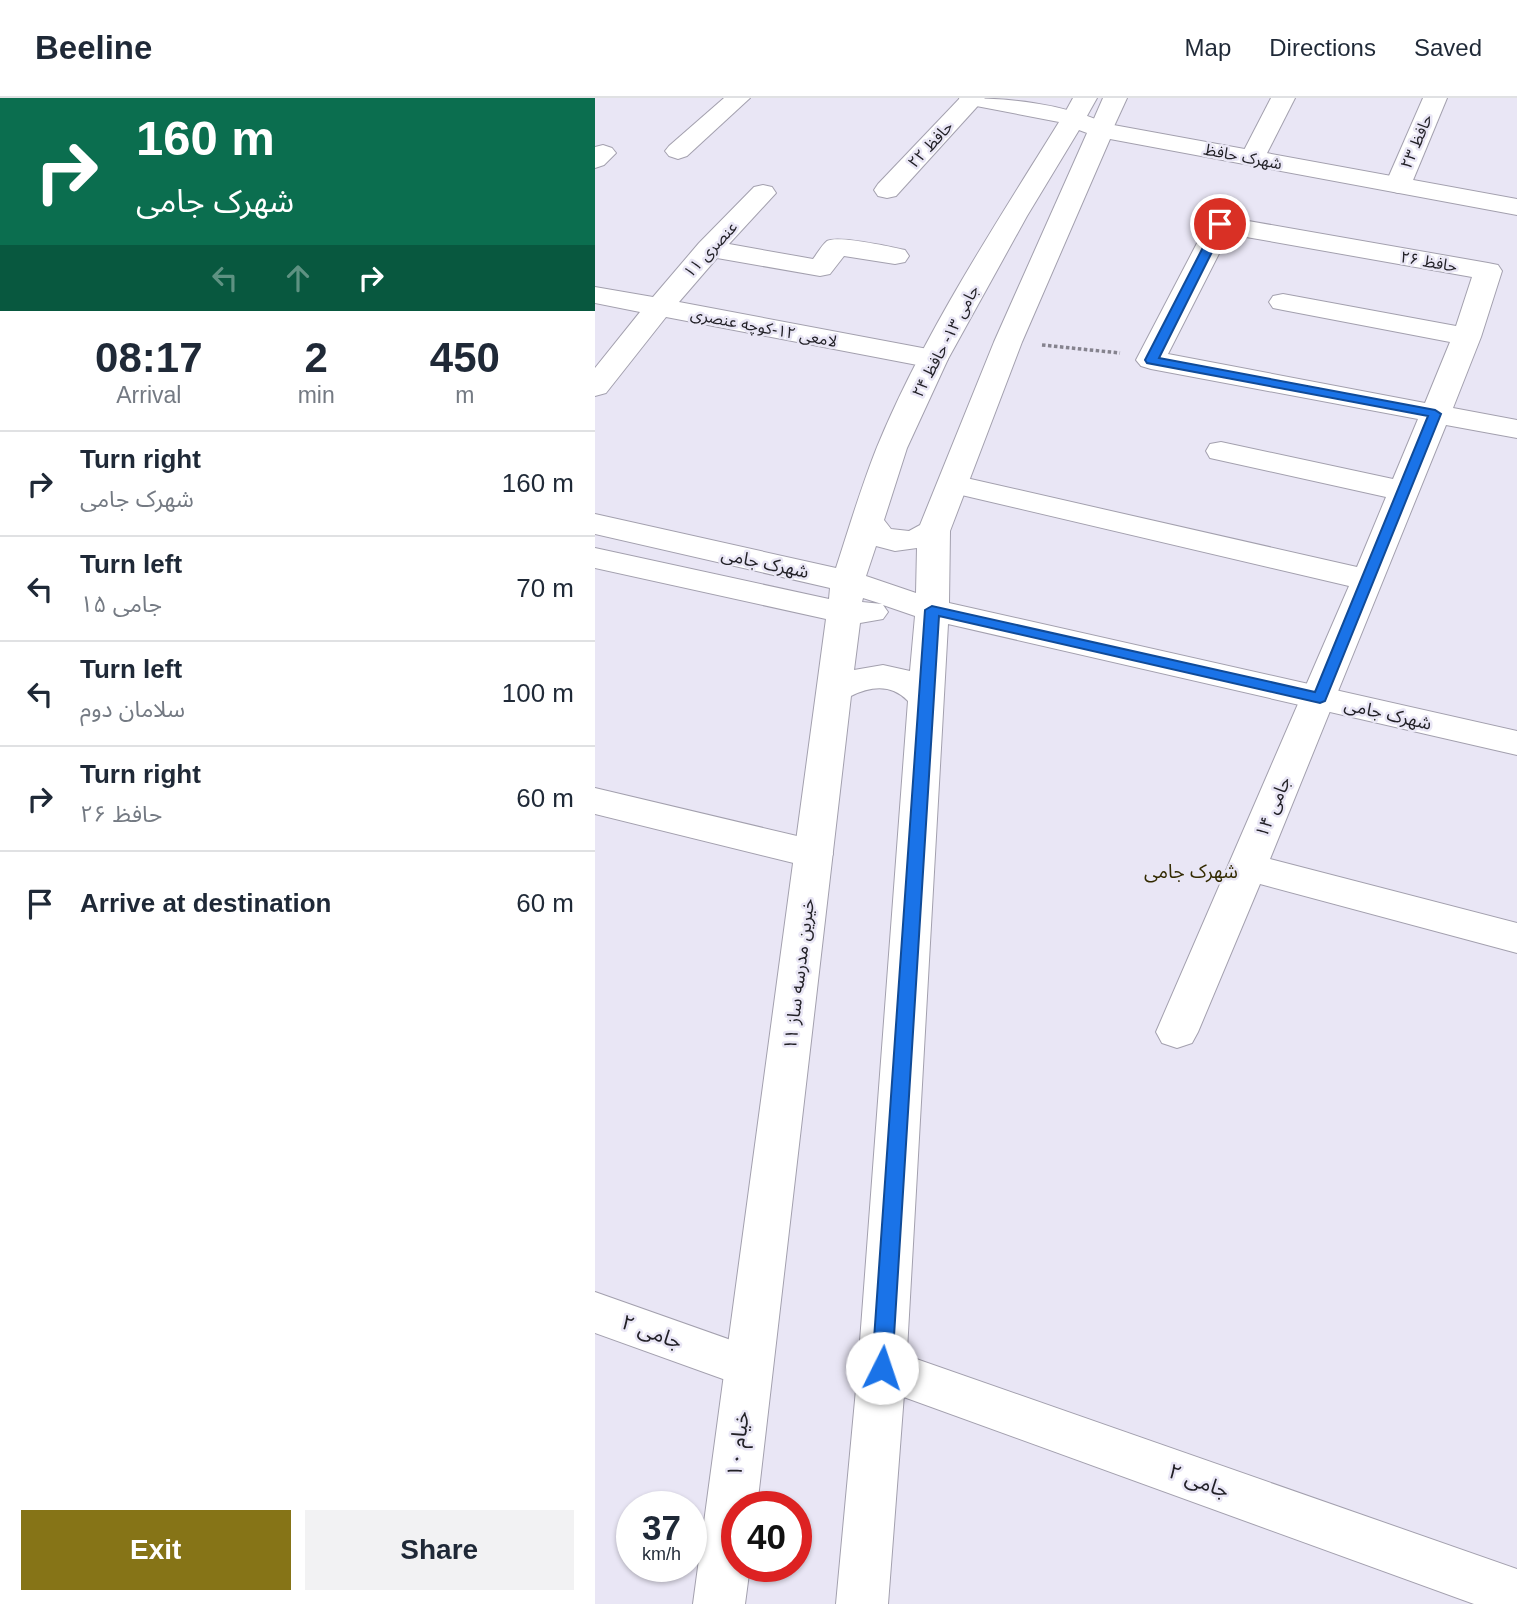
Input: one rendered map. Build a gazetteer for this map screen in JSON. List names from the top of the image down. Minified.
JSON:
{"streets":{"street":["حافظ ۲۳","حافظ ۲۲","شهرک حافظ","۱۱ عنصری","حافظ ۲۶","لامعی ۱۲-کوچه عنصری","جامی ۱۳- حافظ ۲۴","شهرک جامی","۱۴ جامی","۱۱ خیرین مدرسه ساز","جامی ۲","۱۰ خیام"]},"crossings":[["حافظ ۲۳","شهرک حافظ"],["حافظ ۲۲","شهرک حافظ"],["شهرک حافظ","جامی ۱۳- حافظ ۲۴"],["۱۱ عنصری","لامعی ۱۲-کوچه عنصری"],["حافظ ۲۶","۱۴ جامی"],["لامعی ۱۲-کوچه عنصری","جامی ۱۳- حافظ ۲۴"],["جامی ۱۳- حافظ ۲۴","شهرک جامی"],["جامی ۱۳- حافظ ۲۴","۱۱ خیرین مدرسه ساز"],["شهرک جامی","۱۴ جامی"],["شهرک جامی","۱۱ خیرین مدرسه ساز"],["۱۱ خیرین مدرسه ساز","جامی ۲"],["۱۱ خیرین مدرسه ساز","۱۰ خیام"],["جامی ۲","۱۰ خیام"]],"districts":["شهرک جامی"],"page":{"header":"Beeline","nav":["Map","Directions","Saved"],"turn":["160 m","شهرک جامی"],"eta":["08:17","Arrival","2","min","450","m"],"list":[{"name":"Turn right","note":"شهرک جامی","value":"160 m"},{"name":"Turn left","note":"۱۵ جامی","value":"70 m"},{"name":"Turn left","note":"سلامان دوم","value":"100 m"},{"name":"Turn right","note":"حافظ ۲۶","value":"60 m"},{"name":"Arrive at destination","value":"60 m"}],"speed":"37 km/h","limit":"40","buttons":["Exit","Share"]}}
